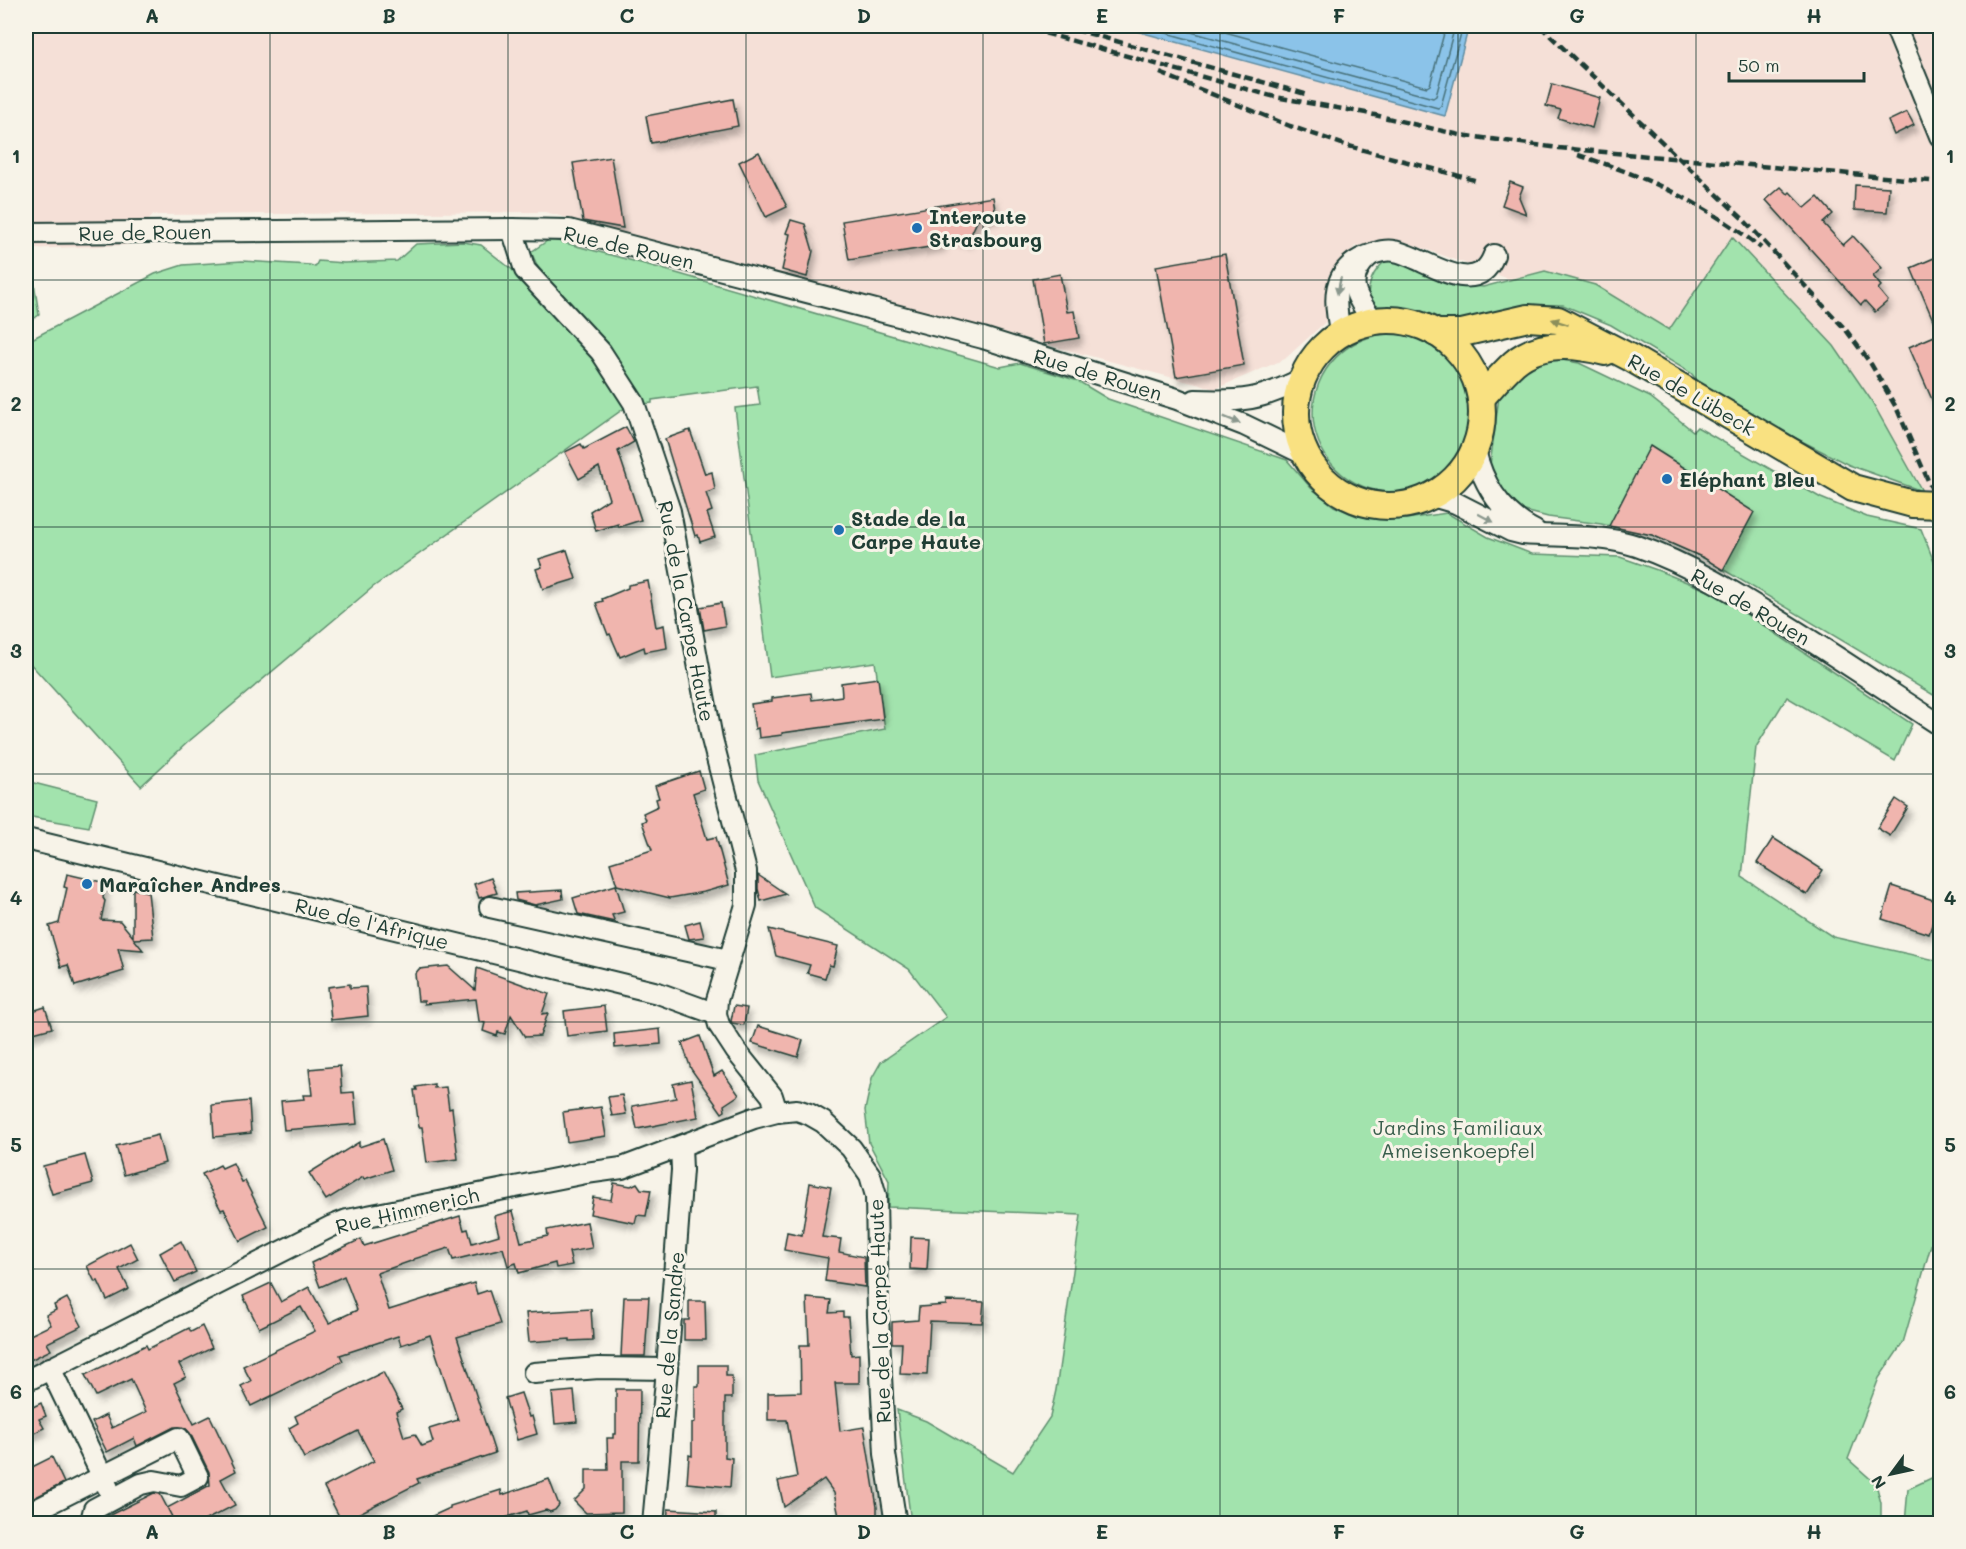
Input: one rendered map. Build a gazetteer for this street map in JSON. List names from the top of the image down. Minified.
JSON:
{"streets":{"main road":["Rue de Lübeck"],"street":["Rue de Rouen","Rue de la Carpe Haute","Rue de l'Afrique","Rue Himmerich","Rue de la Sandre"]},"crossings":[["Rue de Rouen","Rue de Lübeck"],["Rue de Rouen","Rue de la Carpe Haute"],["Rue de la Carpe Haute","Rue de l'Afrique"],["Rue de la Carpe Haute","Rue Himmerich"],["Rue Himmerich","Rue de la Sandre"]],"one_way":["Rue de Lübeck"],"parks":["Jardins Familiaux Ameisenkoepfel"],"places":["Interoute Strasbourg","Eléphant Bleu","Stade de la Carpe Haute","Maraîcher Andres"],"scale_bar":"50 m","north":"bottom left","grid":{"columns":["A","B","C","D","E","F","G","H"],"rows":["1","2","3","4","5","6"]}}
